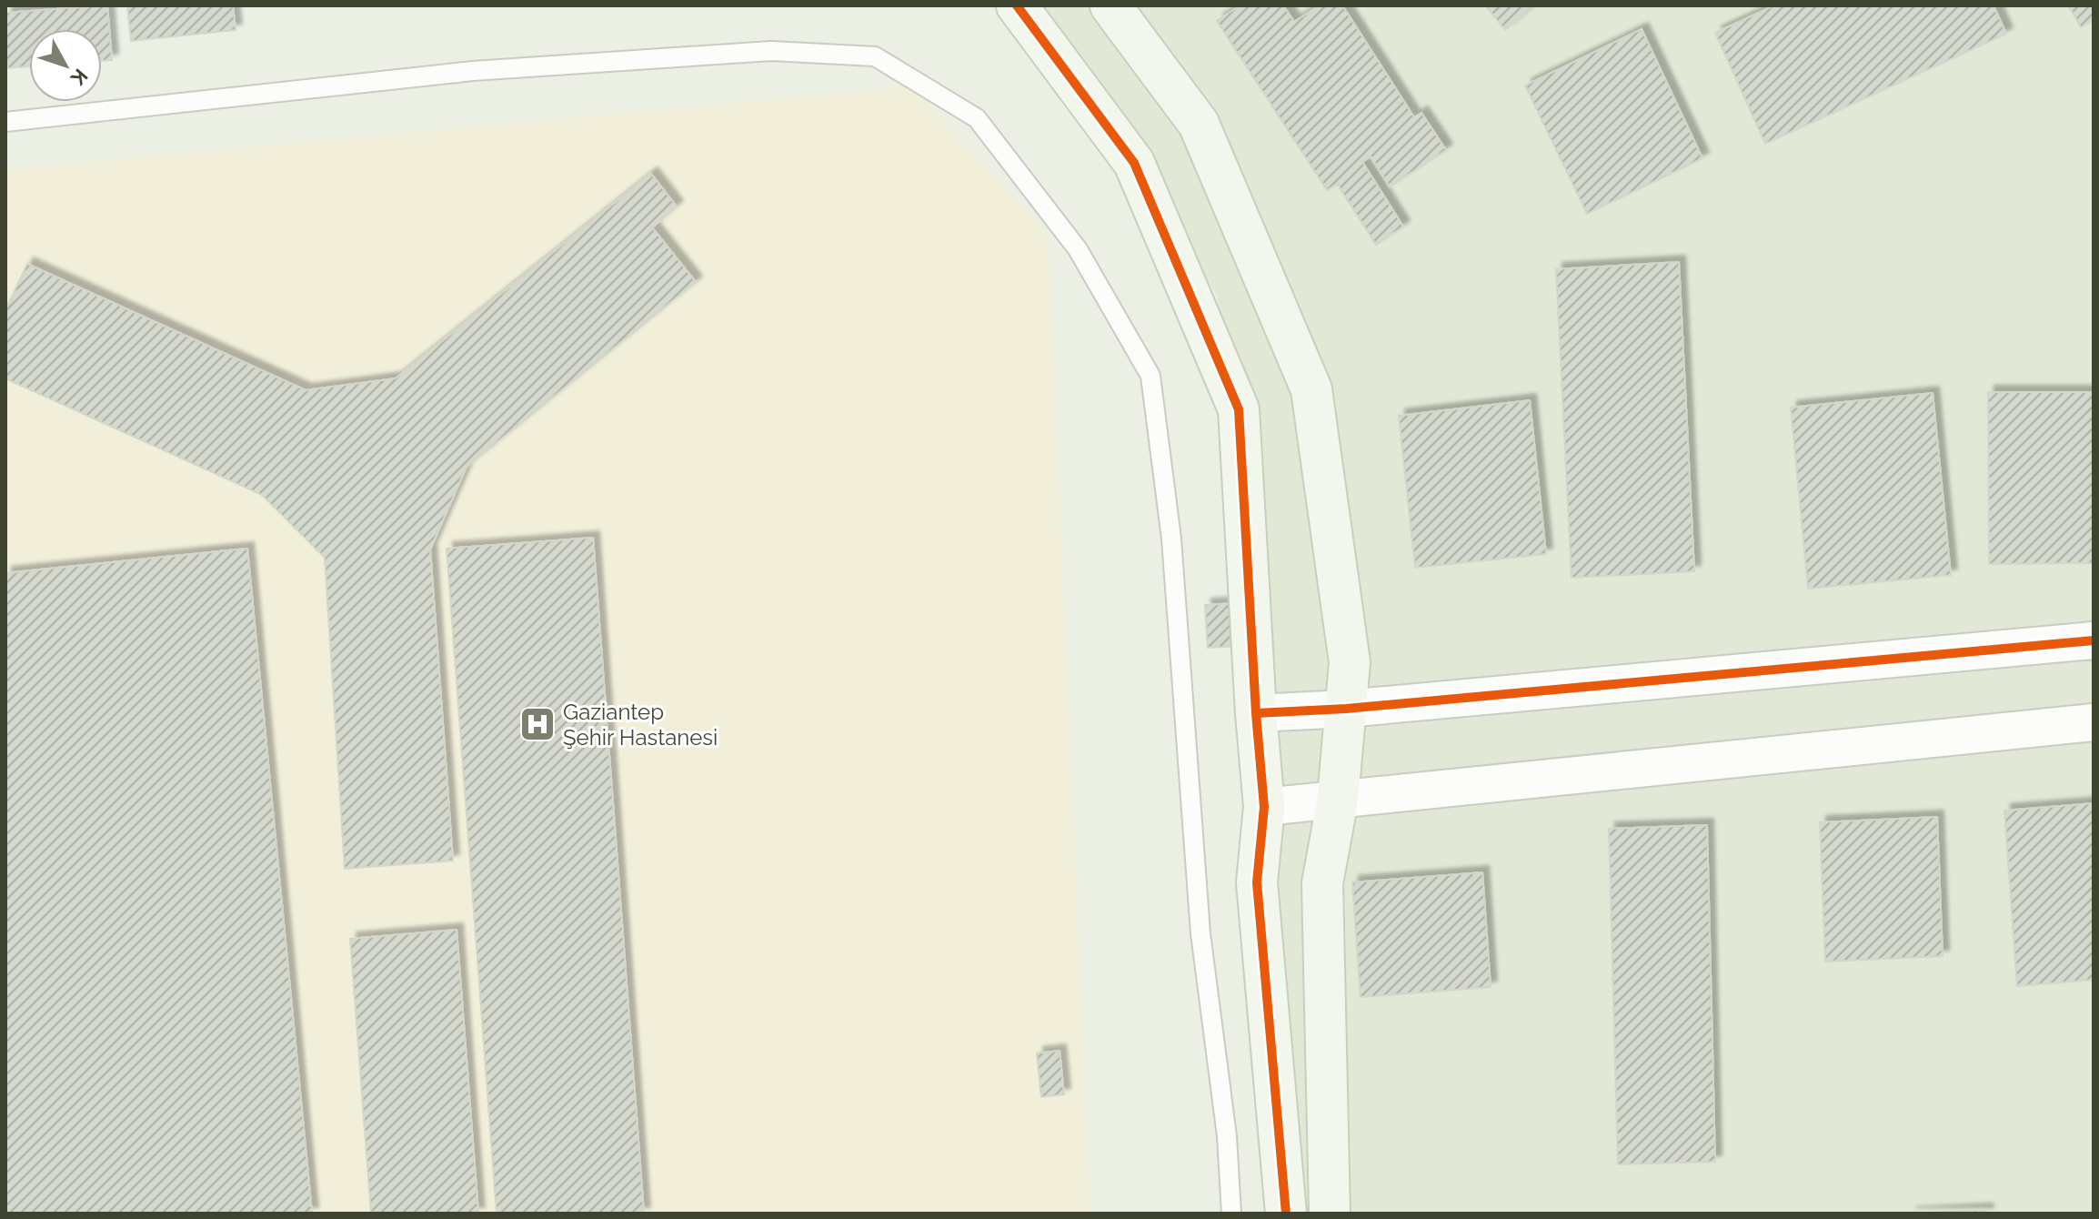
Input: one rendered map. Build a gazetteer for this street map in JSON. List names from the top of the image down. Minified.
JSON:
{"places":{"hospital":["Gaziantep Şehir Hastanesi"]},"north":"bottom right"}
